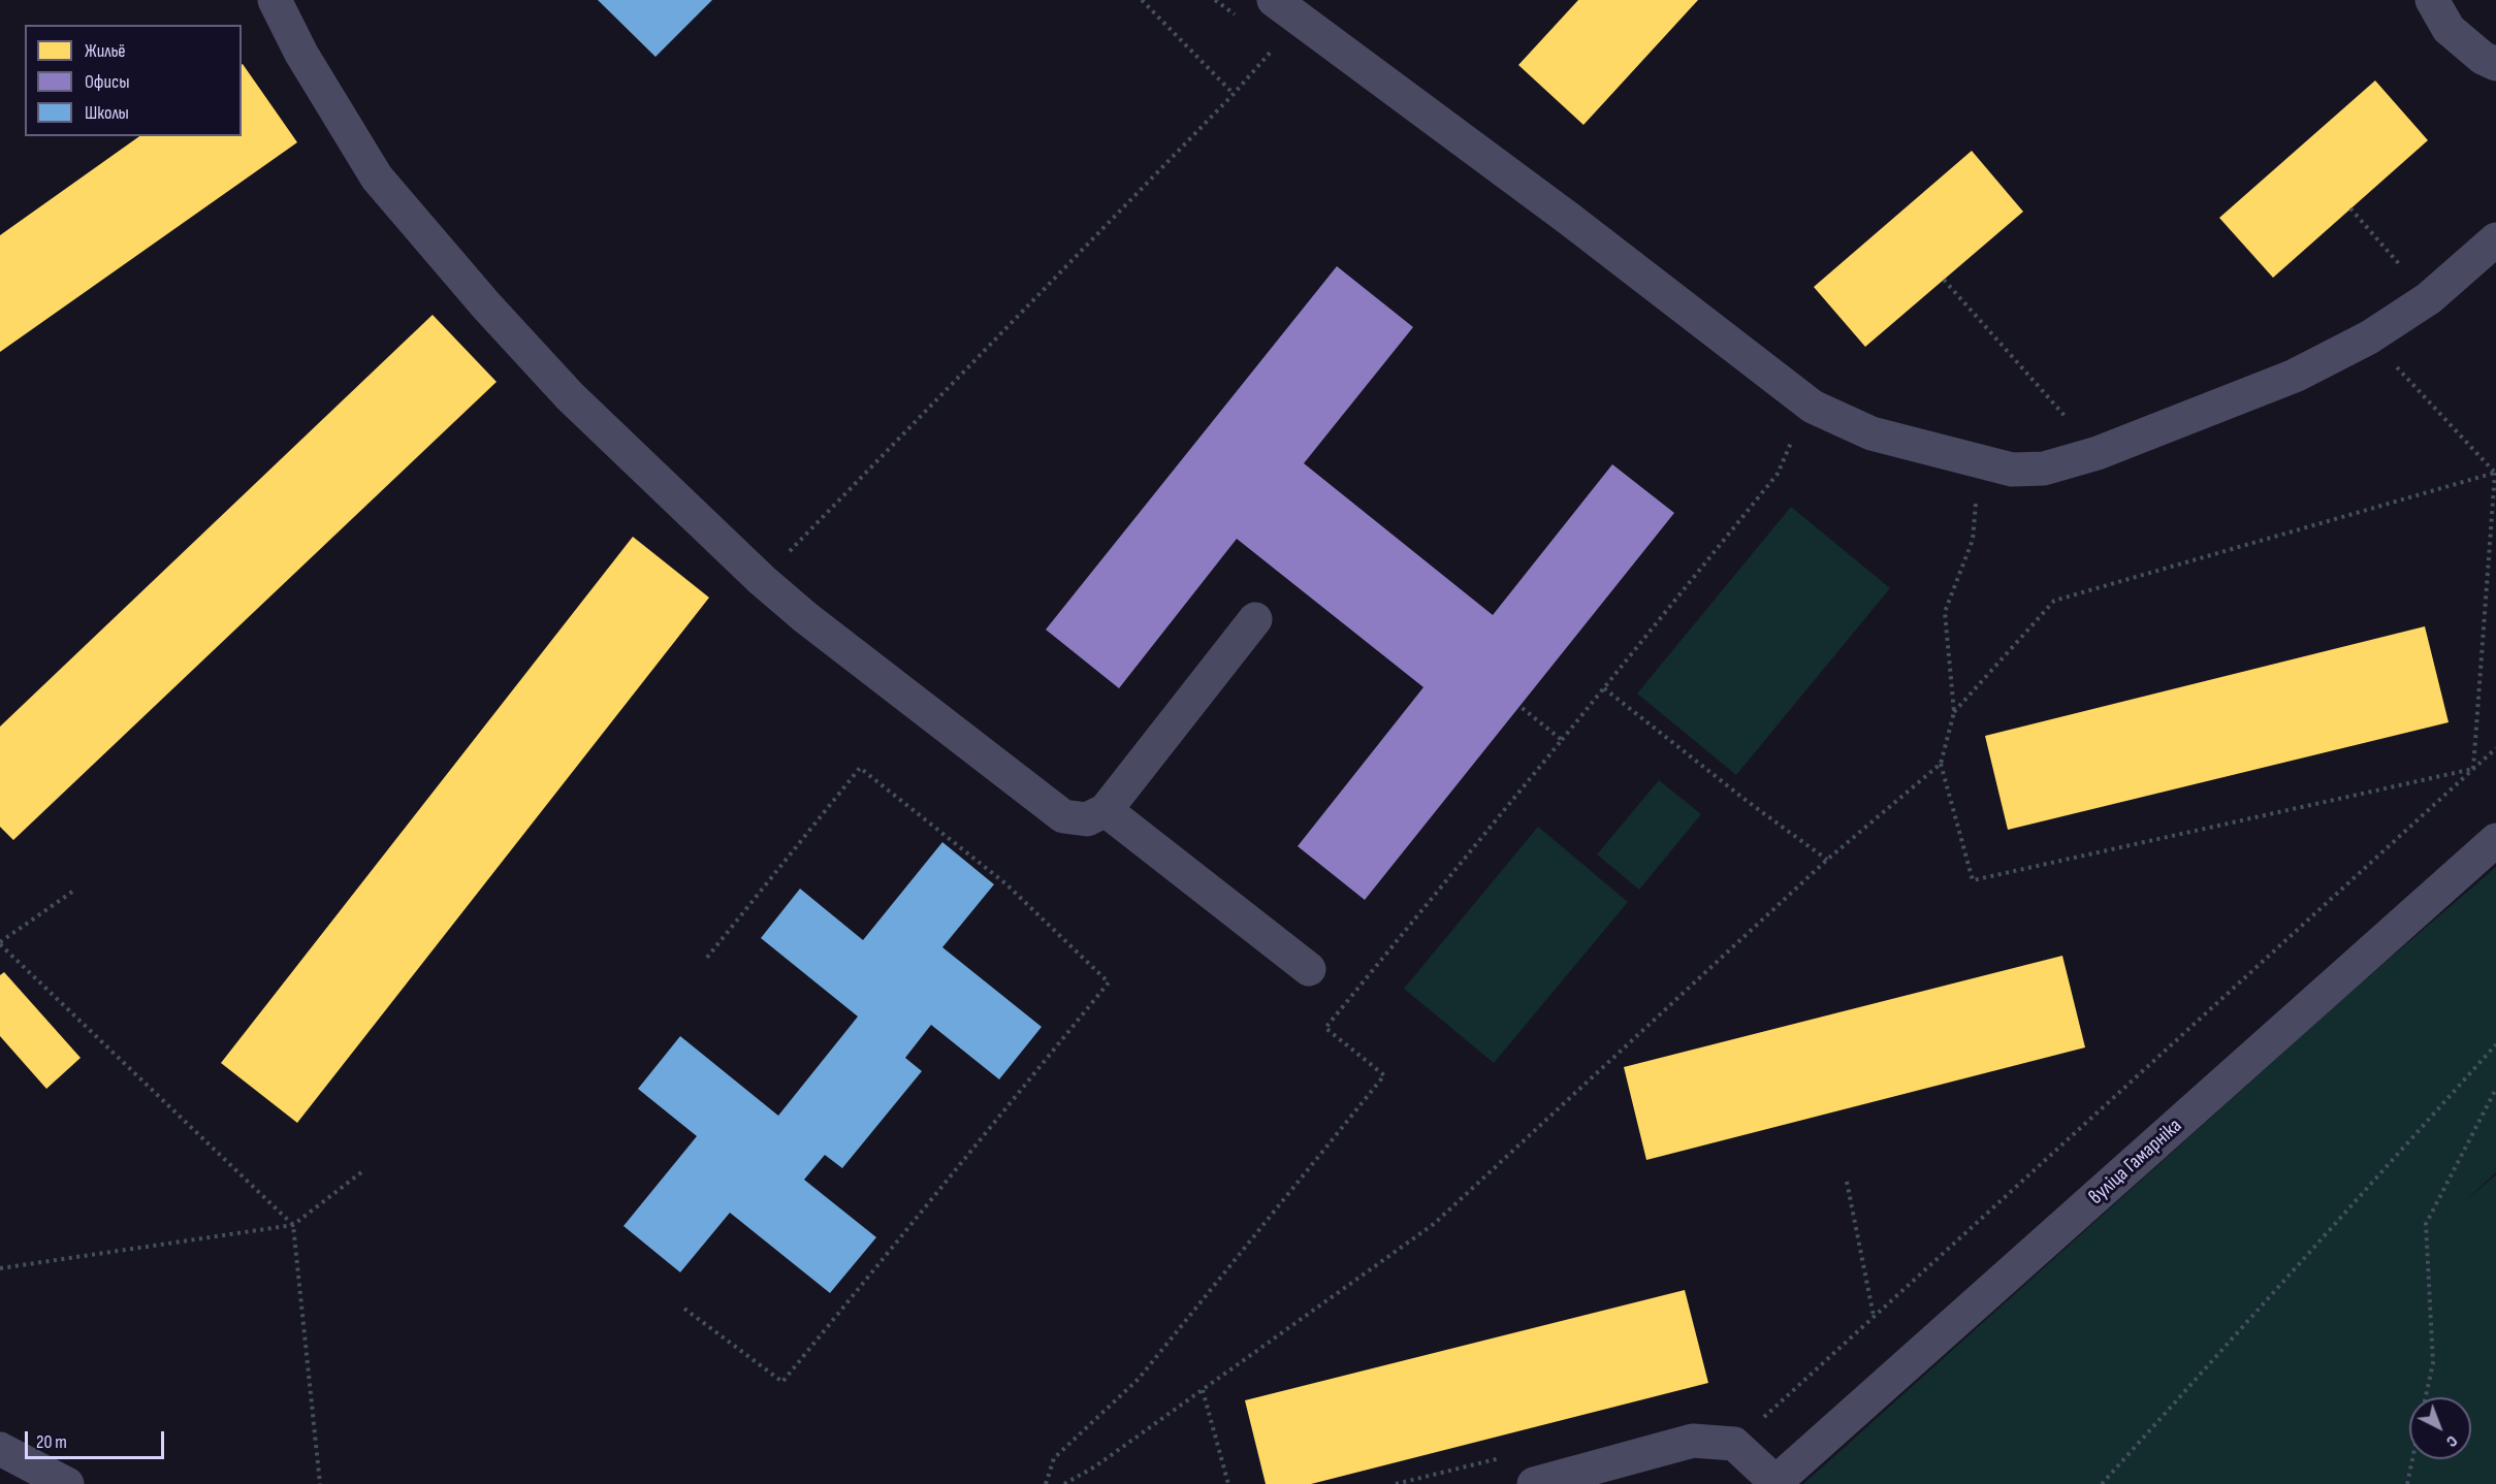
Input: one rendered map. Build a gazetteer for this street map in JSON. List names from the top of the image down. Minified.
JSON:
{"streets":{"street":["вуліца Гамарніка"]},"legend":["Жильё","Офисы","Школы"],"scale_bar":"20 m","north":"bottom right"}
